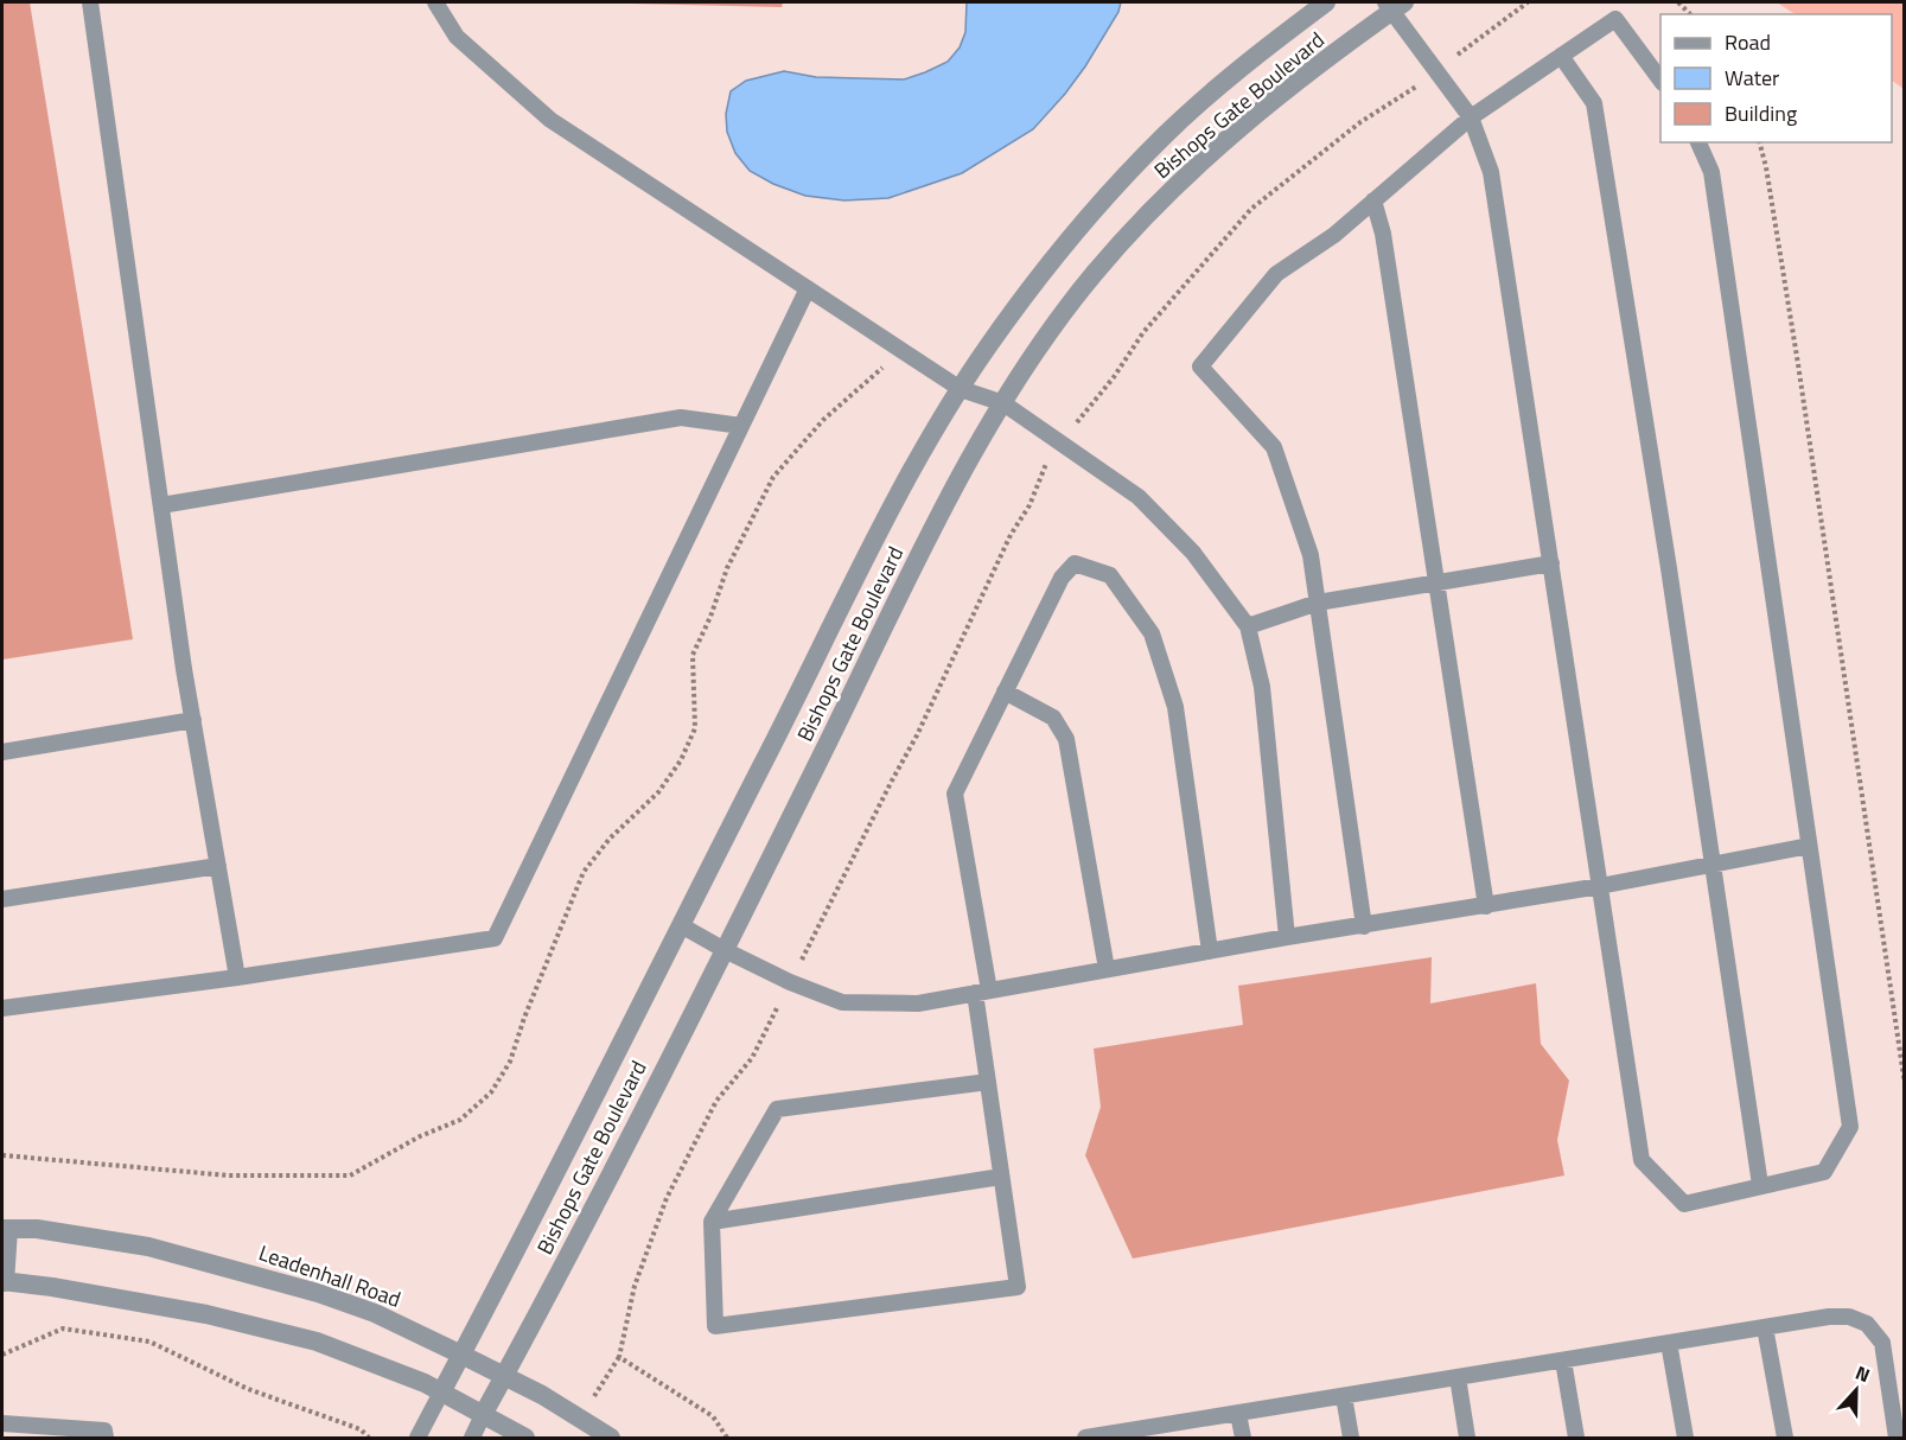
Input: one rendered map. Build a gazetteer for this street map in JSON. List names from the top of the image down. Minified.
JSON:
{"streets":{"street":["Bishops Gate Boulevard","Leadenhall Road"]},"crossings":[["Bishops Gate Boulevard","Leadenhall Road"]],"legend":["Road","Water","Building"],"north":"top"}
